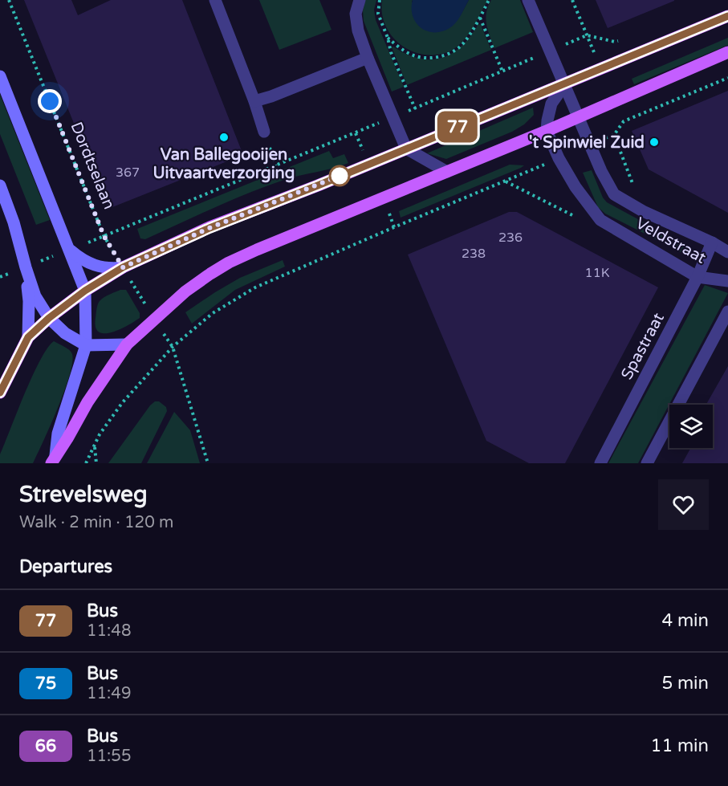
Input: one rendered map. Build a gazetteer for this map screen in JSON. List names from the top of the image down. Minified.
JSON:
{"streets":{"street":["Veldstraat","Spastraat"],"path":["Dordtselaan"]},"crossings":[["Veldstraat","Spastraat"]],"places":["Van Ballegooijen Uitvaartverzorging","'t Spinwiel Zuid"],"lines":["bus line 77"],"house_numbers":["367","236","238","11K"],"page":{"on_map":"77","heading":[["Strevelsweg","Walk · 2 min · 120 m"],"Departures"],"list":[{"mark":"77","name":"Bus","note":"11:48","value":"4 min"},{"mark":"75","name":"Bus","note":"11:49","value":"5 min"},{"mark":"66","name":"Bus","note":"11:55","value":"11 min"}]}}
